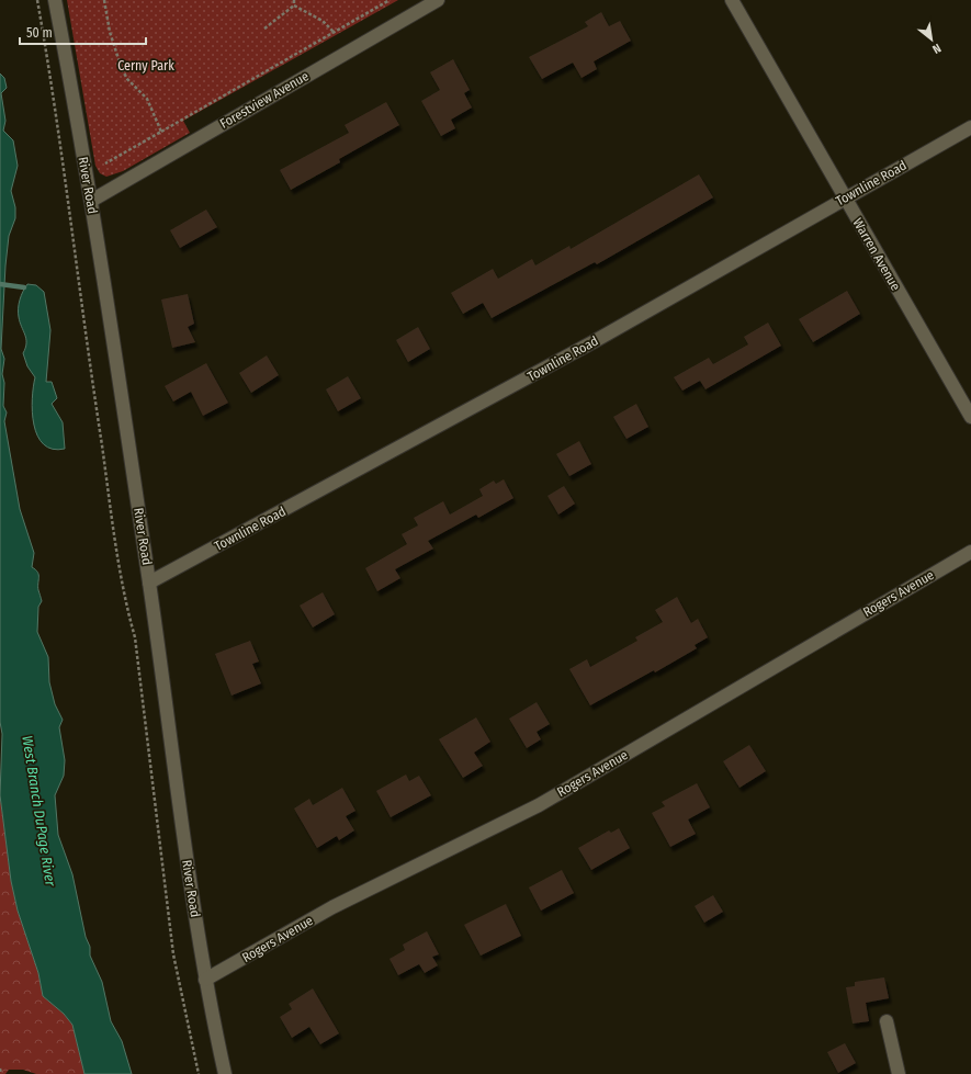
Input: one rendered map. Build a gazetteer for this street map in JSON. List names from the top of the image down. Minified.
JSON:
{"streets":{"street":["Forestview Avenue","Townline Road","River Road","Warren Avenue","Rogers Avenue"]},"crossings":[["Forestview Avenue","River Road"],["Townline Road","River Road"],["Townline Road","Warren Avenue"],["River Road","Rogers Avenue"]],"water":["West Branch DuPage River"],"parks":["Cerny Park"],"scale_bar":"50 m","north":"bottom right"}
